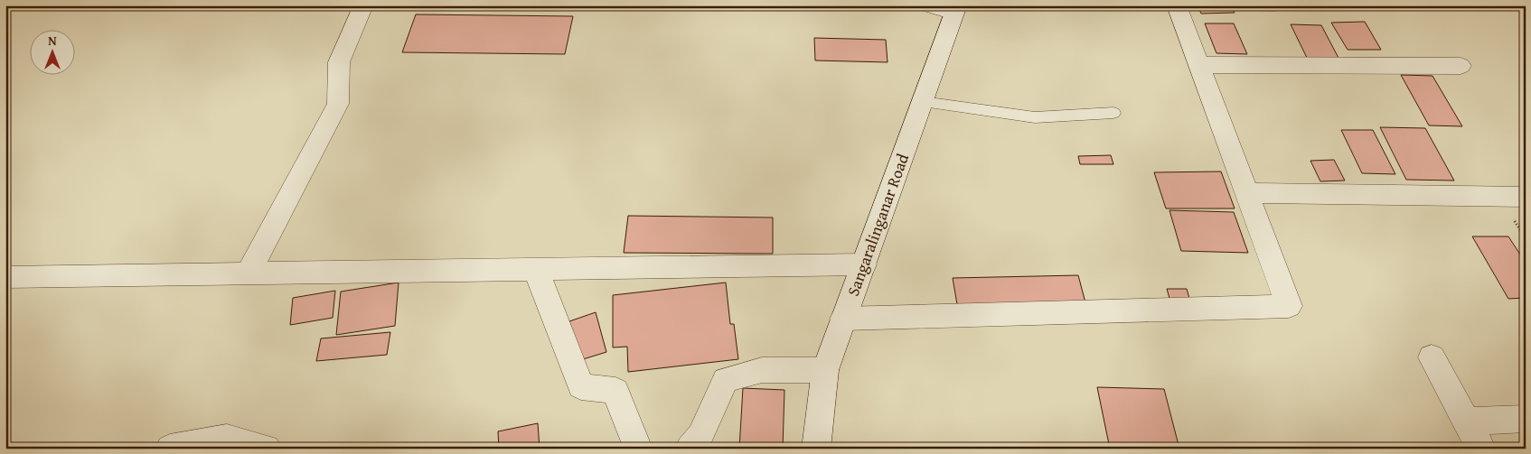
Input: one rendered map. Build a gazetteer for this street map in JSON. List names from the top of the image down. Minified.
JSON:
{"streets":{"street":["Sangaralinganar Road"]},"north":"top"}
